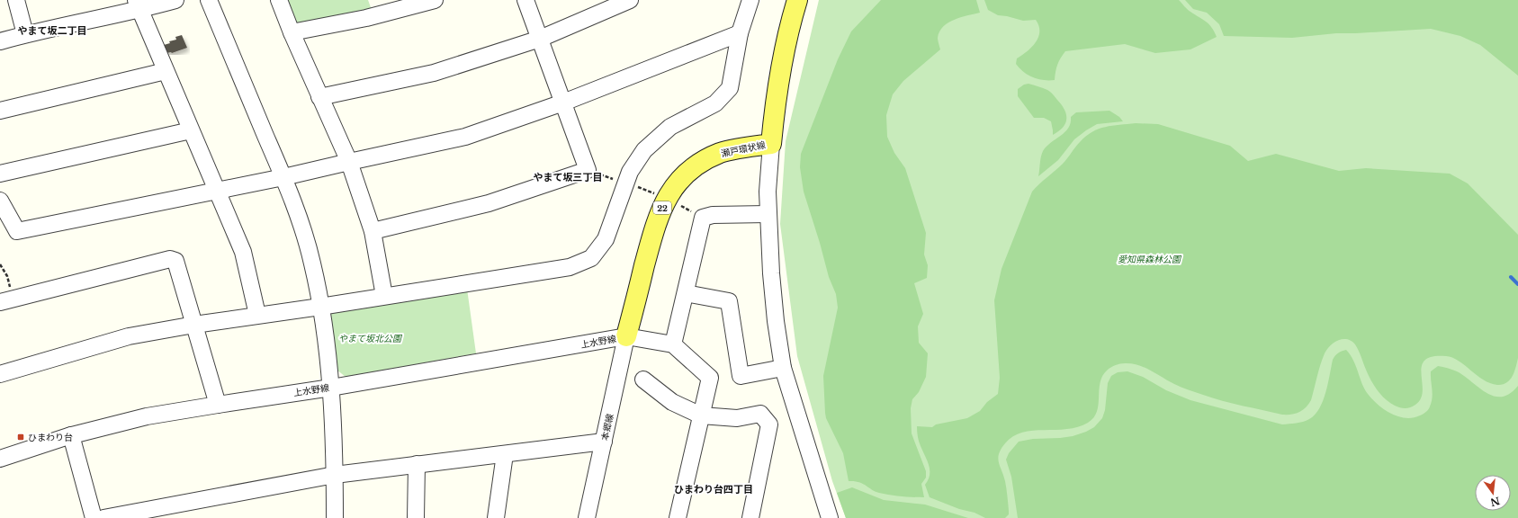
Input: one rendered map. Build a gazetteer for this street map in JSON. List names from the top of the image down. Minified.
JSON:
{"streets":{"main road":["瀬戸環状線","22"],"street":["上水野線","本郷線"]},"crossings":[["瀬戸環状線","上水野線"],["瀬戸環状線","本郷線"],["上水野線","本郷線"]],"districts":["やまて坂二丁目","やまて坂三丁目","ひまわり台四丁目"],"parks":["愛知県森林公園","やまて坂北公園"],"places":{"transit":["ひまわり台"]},"north":"bottom"}
